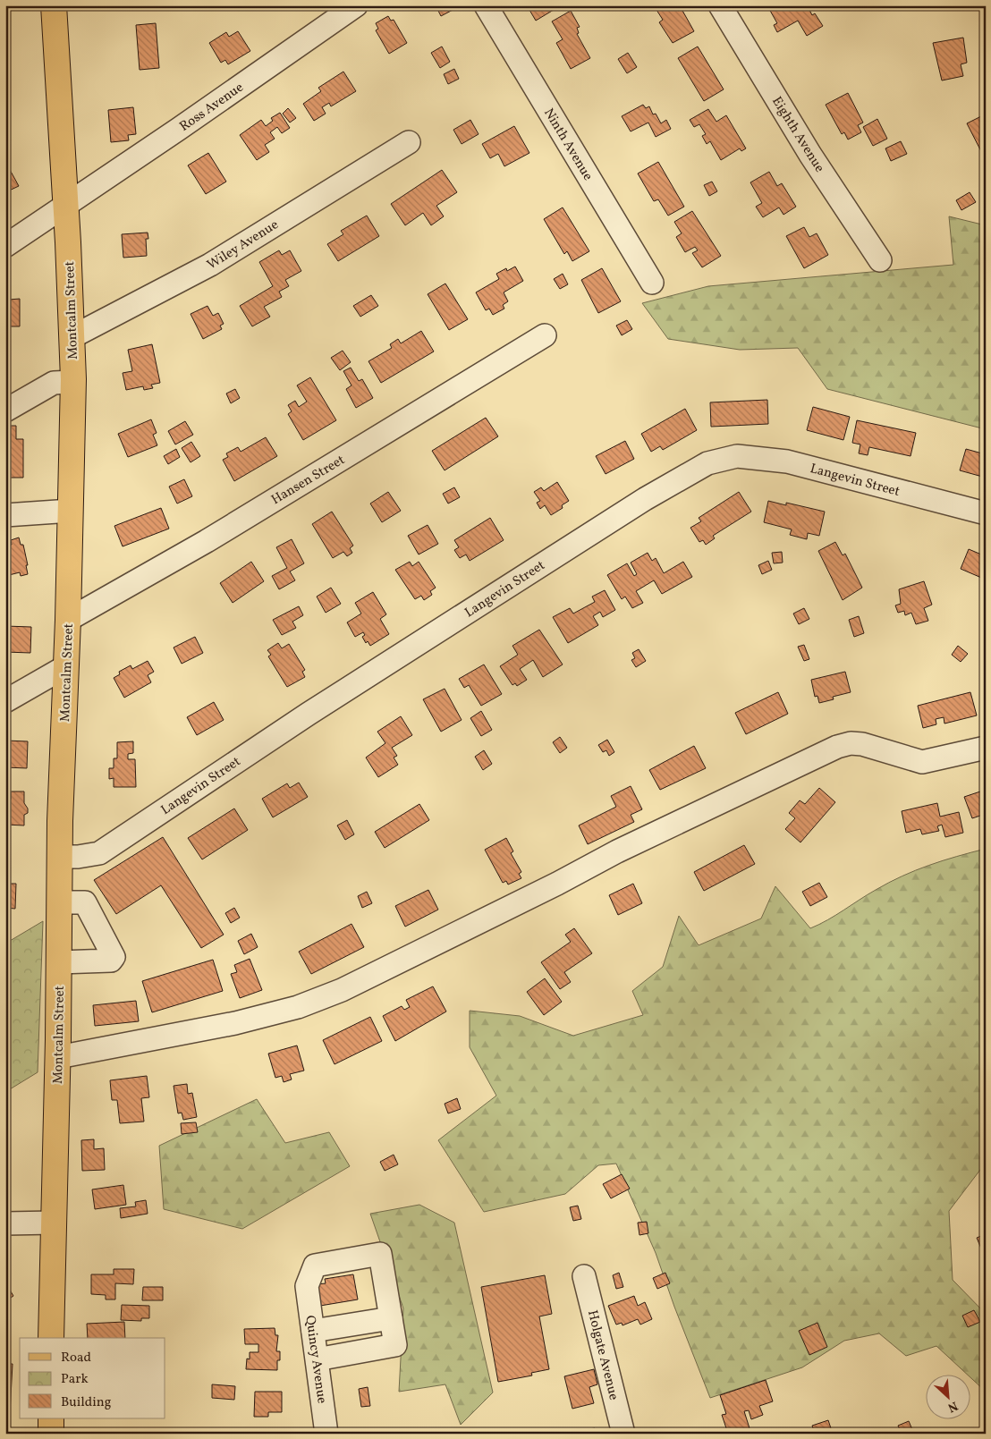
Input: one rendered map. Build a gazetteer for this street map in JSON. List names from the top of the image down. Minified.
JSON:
{"streets":{"main road":["Montcalm Street"],"street":["Ross Avenue","Eighth Avenue","Ninth Avenue","Wiley Avenue","Hansen Street","Langevin Street","Holgate Avenue","Quincy Avenue"]},"crossings":[["Ross Avenue","Montcalm Street"],["Wiley Avenue","Montcalm Street"],["Montcalm Street","Hansen Street"],["Montcalm Street","Langevin Street"]],"legend":["Road","Park","Building"],"north":"bottom right"}
